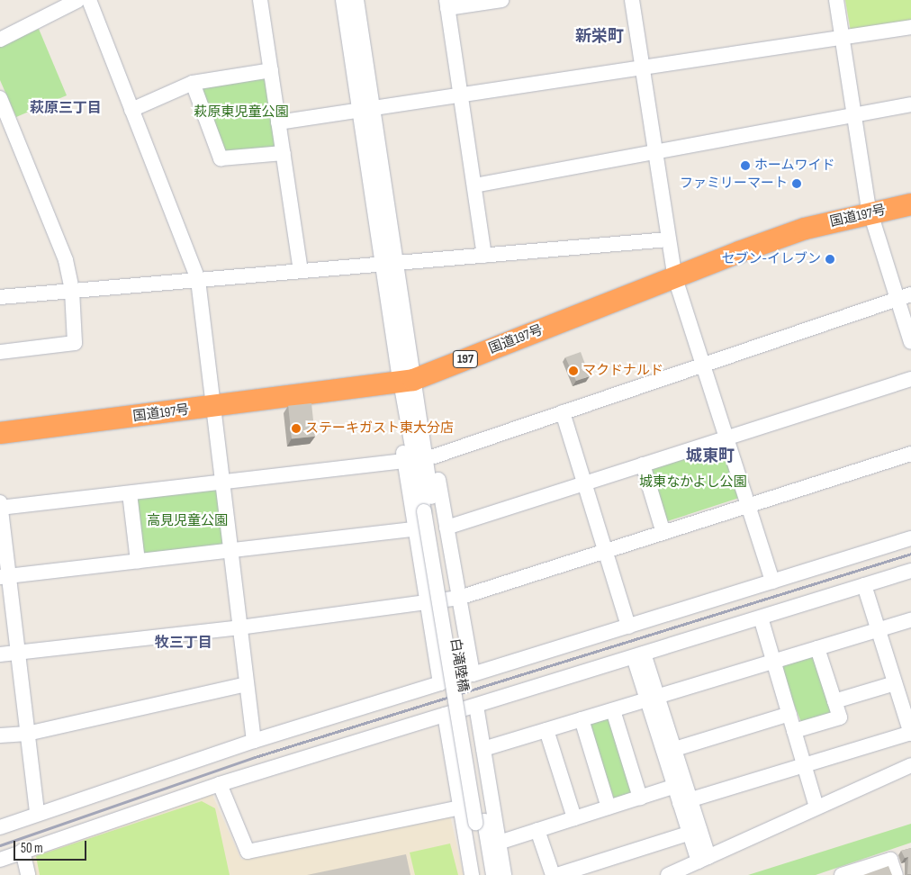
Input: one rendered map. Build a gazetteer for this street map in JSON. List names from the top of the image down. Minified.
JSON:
{"streets":{"highway":["国道197号","197"],"street":["白滝陸橋"]},"crossings":[["国道197号","白滝陸橋"]],"districts":["新栄町","萩原三丁目","城東町","牧三丁目"],"parks":["萩原東児童公園","城東なかよし公園","高見児童公園"],"places":["ホームワイド","ファミリーマート","セブン-イレブン","マクドナルド","ステーキガスト東大分店"],"scale_bar":"50 m"}
